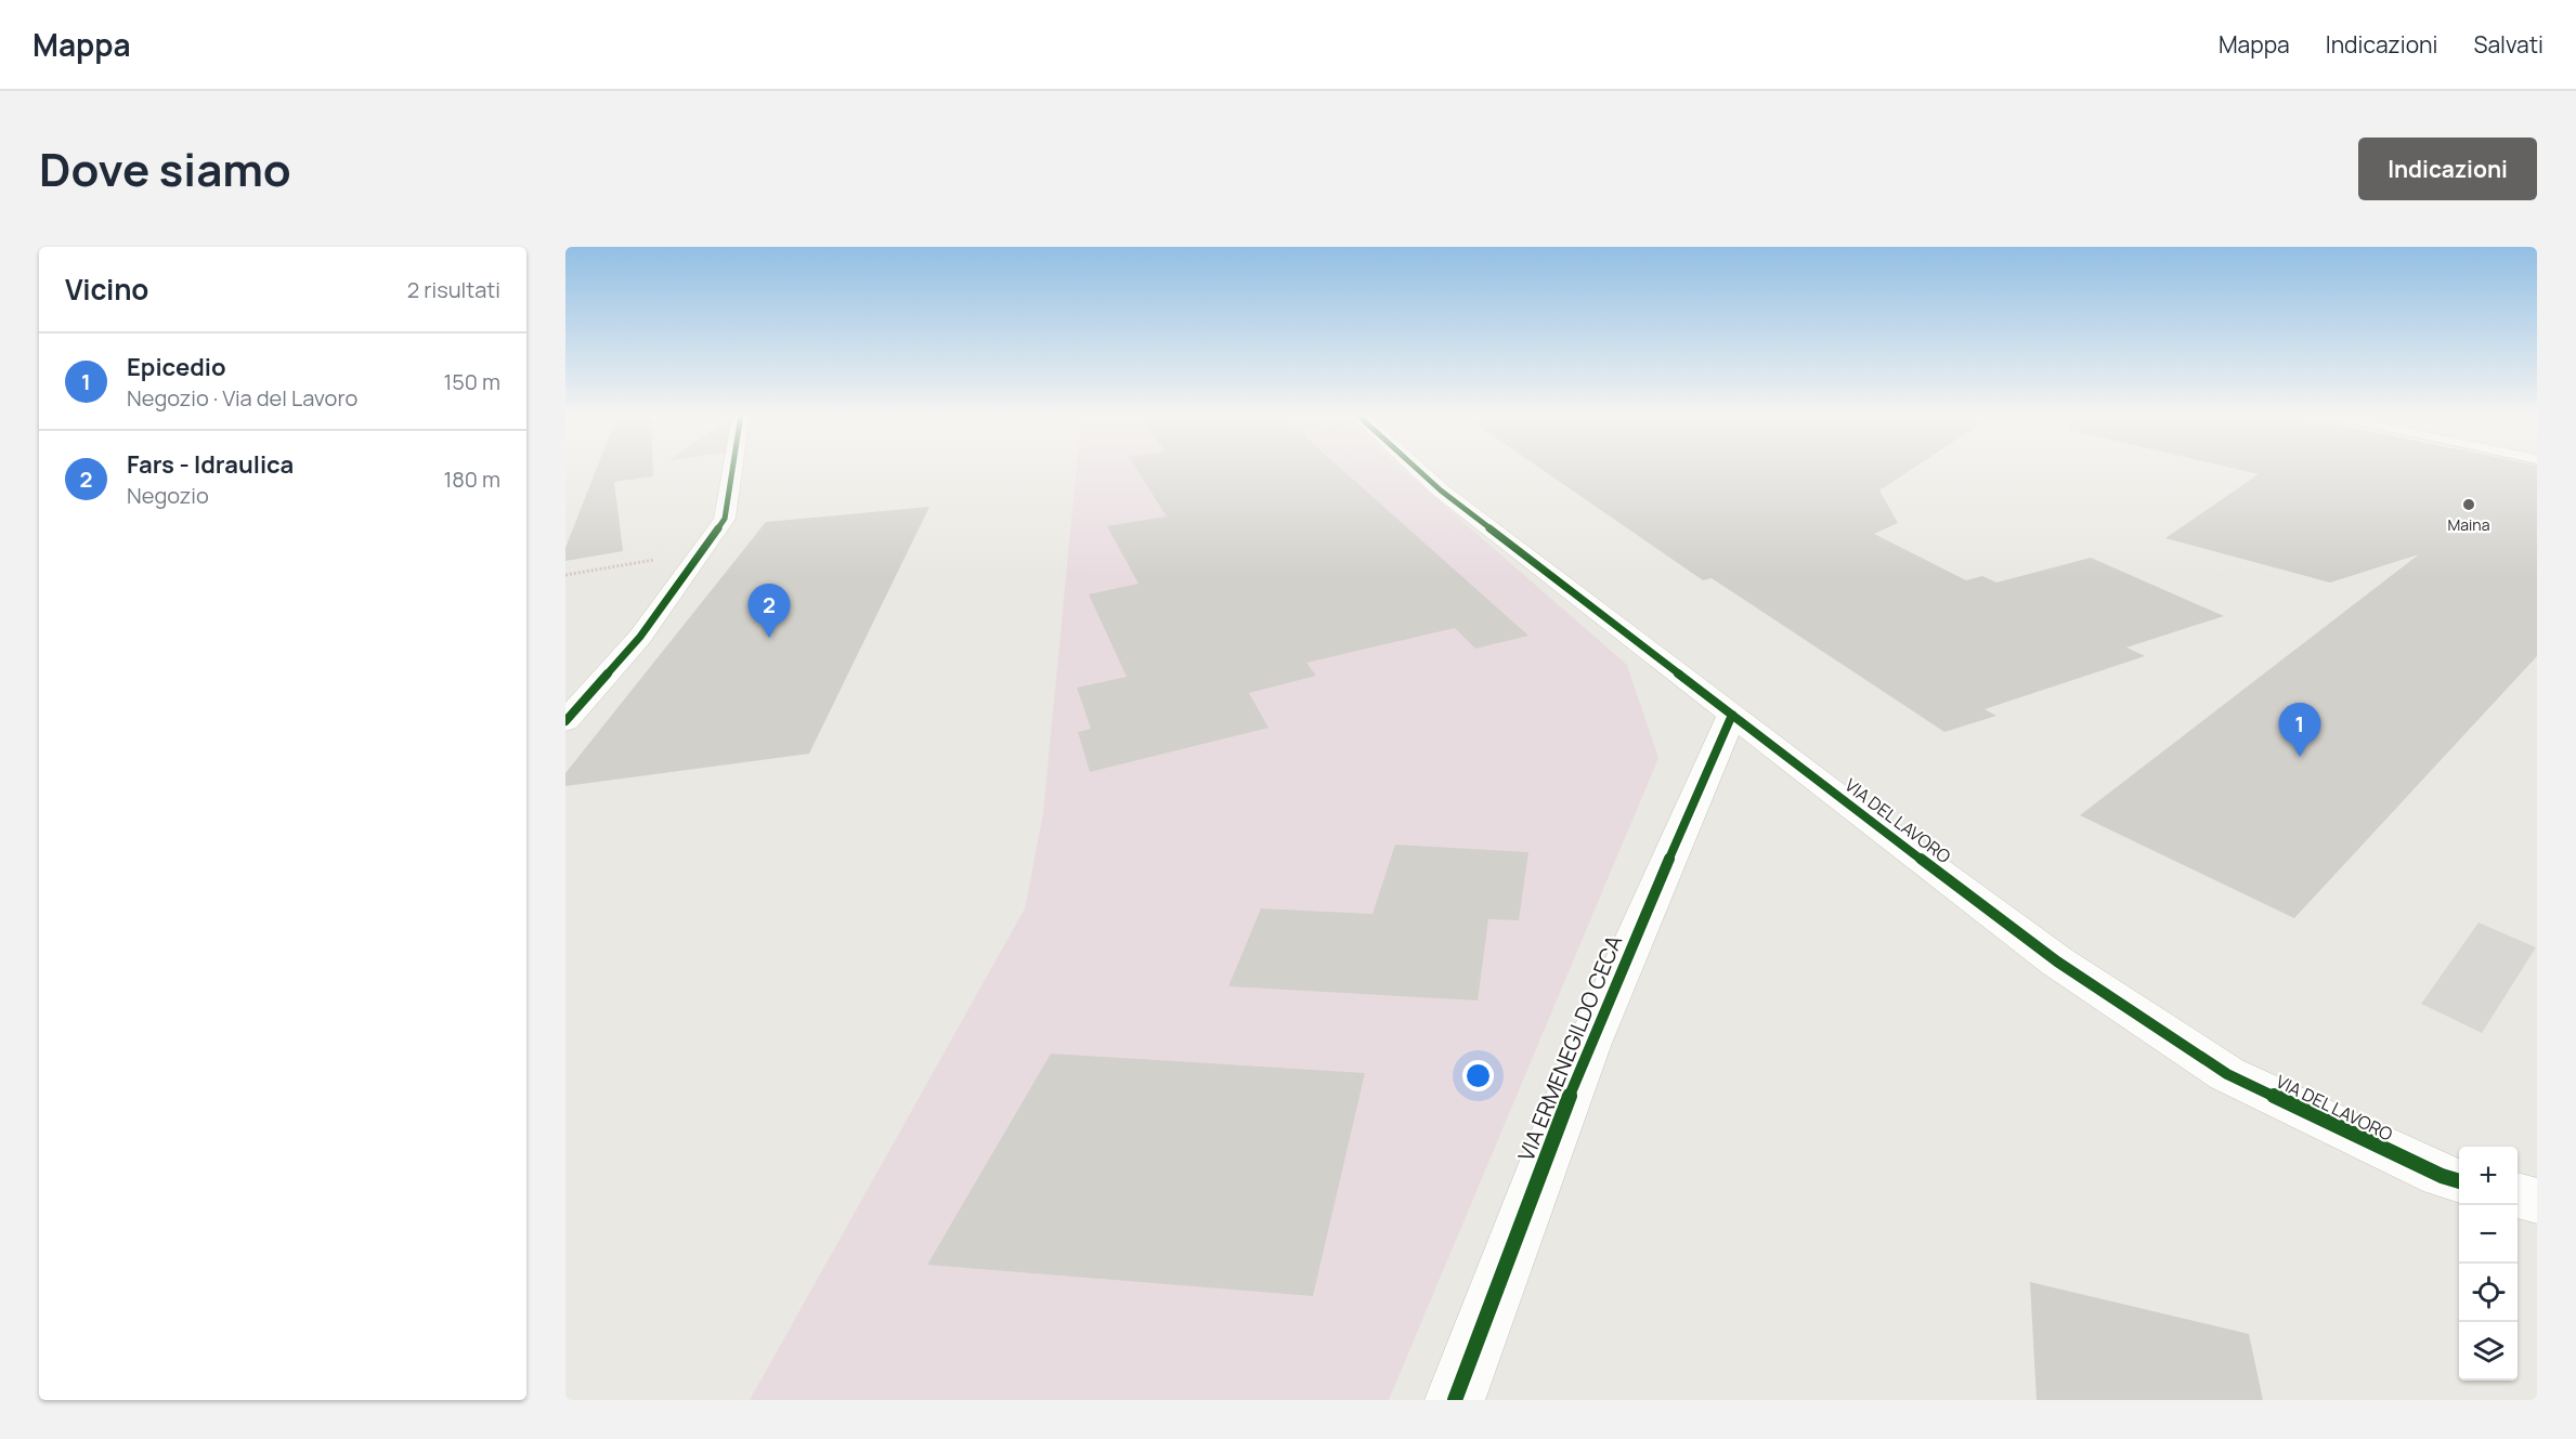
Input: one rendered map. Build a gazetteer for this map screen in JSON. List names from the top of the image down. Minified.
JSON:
{"streets":{"street":["VIA DEL LAVORO","VIA ERMENEGILDO CECA"]},"crossings":[["VIA DEL LAVORO","VIA ERMENEGILDO CECA"]],"places":["Maina"],"page":{"header":"Mappa","nav":["Mappa","Indicazioni","Salvati"],"title":"Dove siamo","buttons":"Indicazioni","heading":["Vicino","2 risultati"],"list":[{"mark":"1","name":"Epicedio","note":"Negozio · Via del Lavoro","value":"150 m"},{"mark":"2","name":"Fars - Idraulica","note":"Negozio","value":"180 m"}],"pins":["2","1"],"map_buttons":["+","−"]}}
